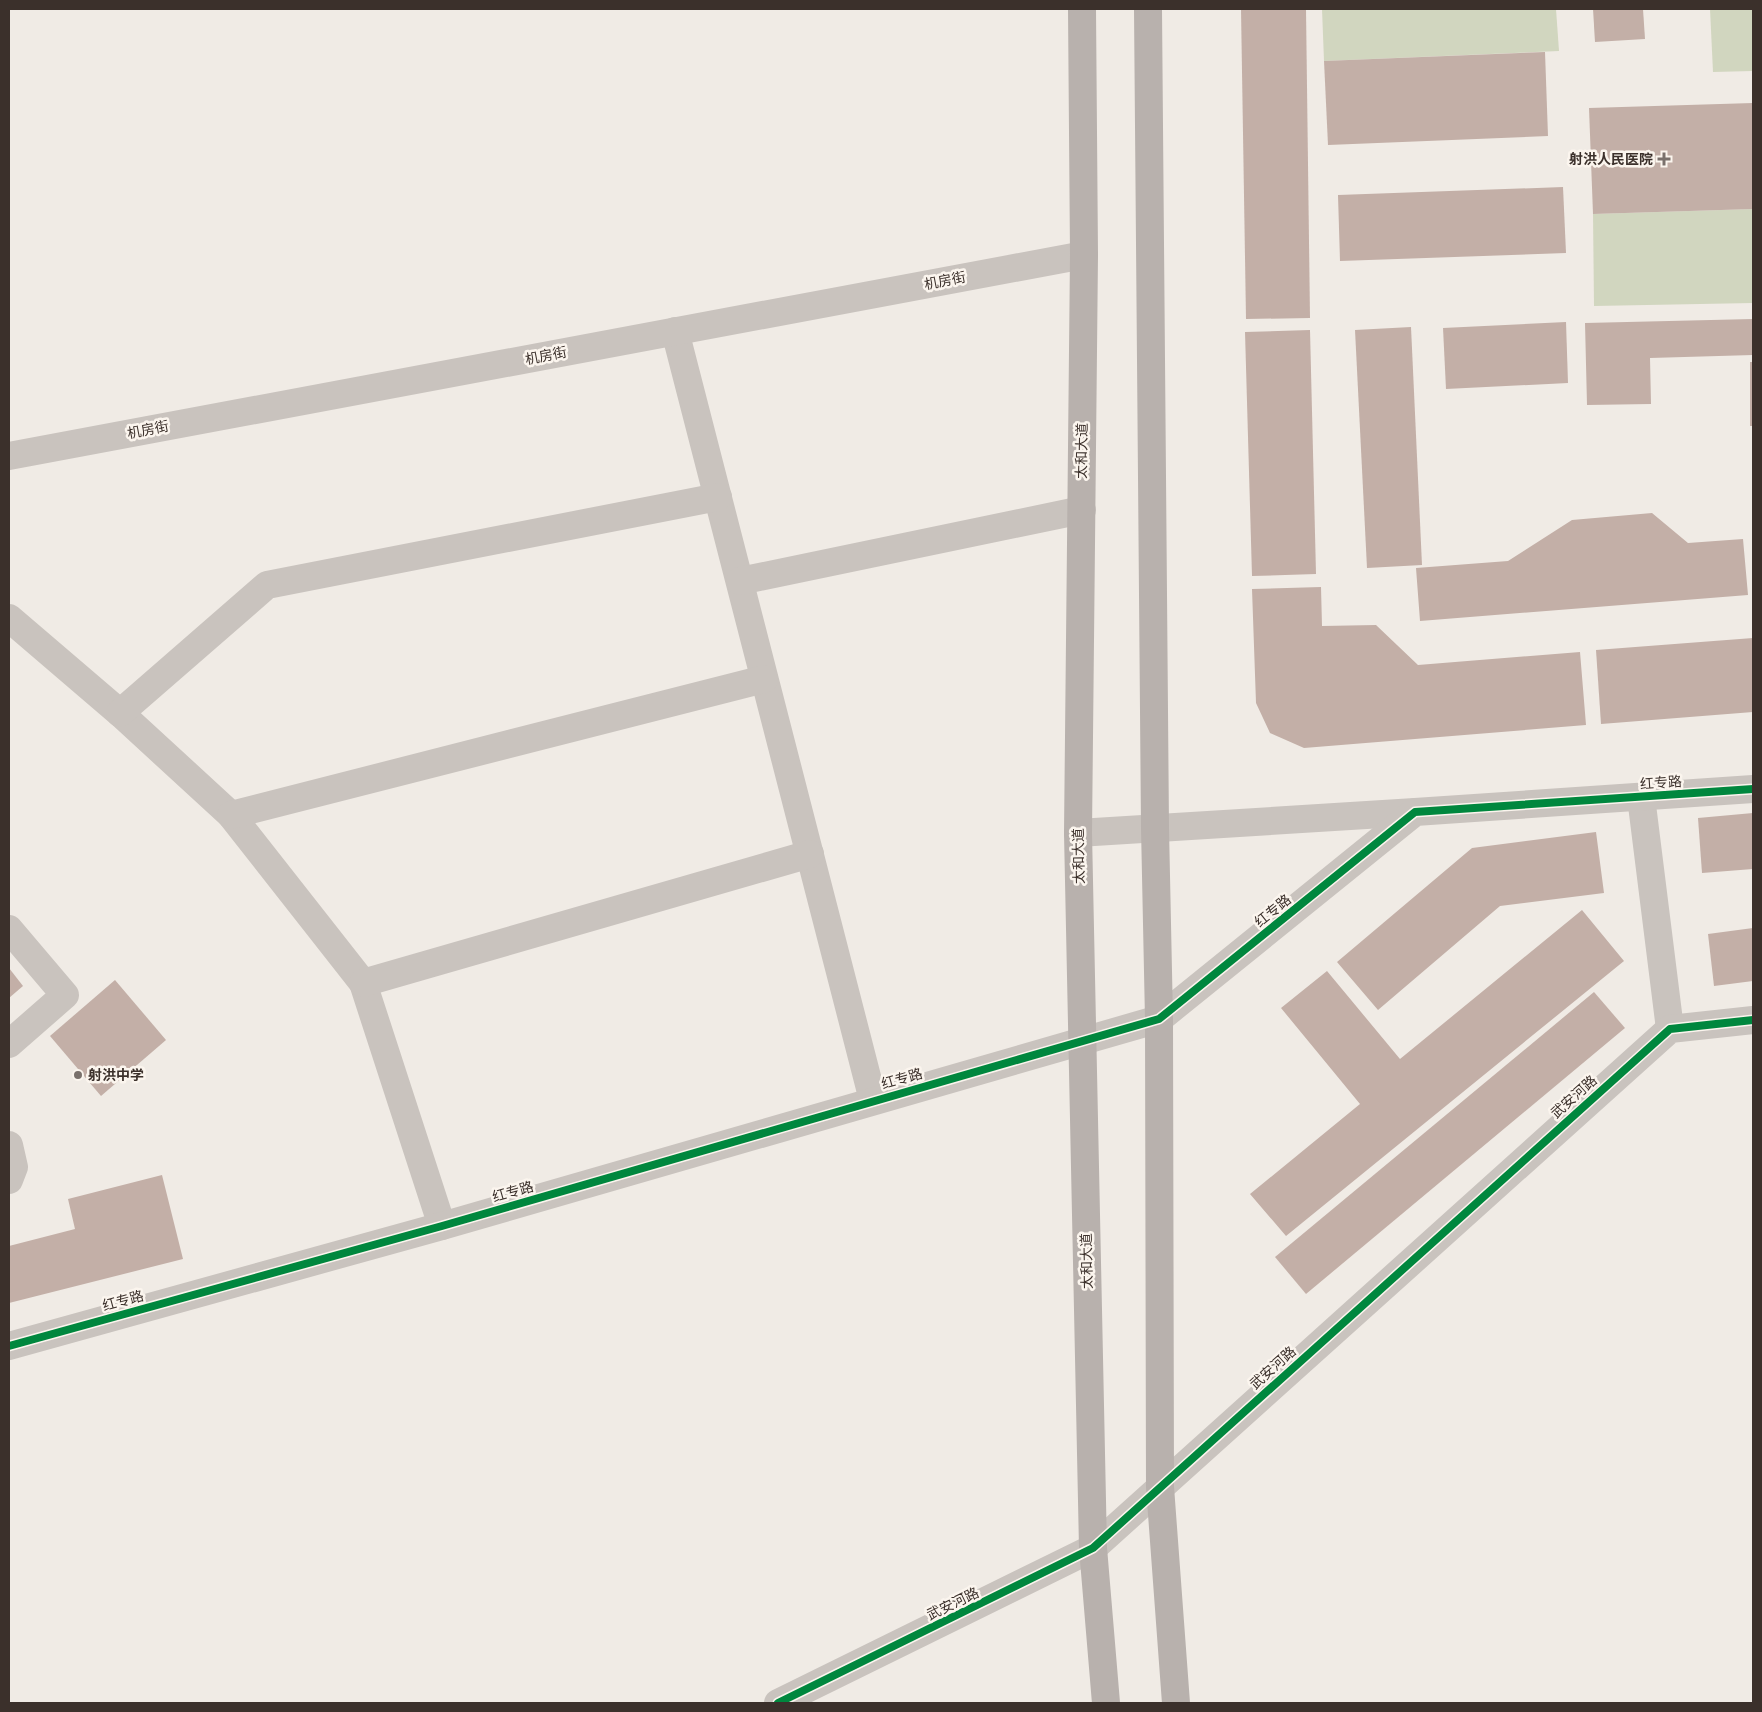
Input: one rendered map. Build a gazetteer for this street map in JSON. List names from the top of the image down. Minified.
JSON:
{"streets":{"main road":["太和大道"],"street":["机房街","红专路","武安河路"]},"crossings":[["机房街","太和大道"],["太和大道","红专路"],["太和大道","武安河路"]],"places":{"health":["射洪人民医院"],"other":["射洪中学"]}}
